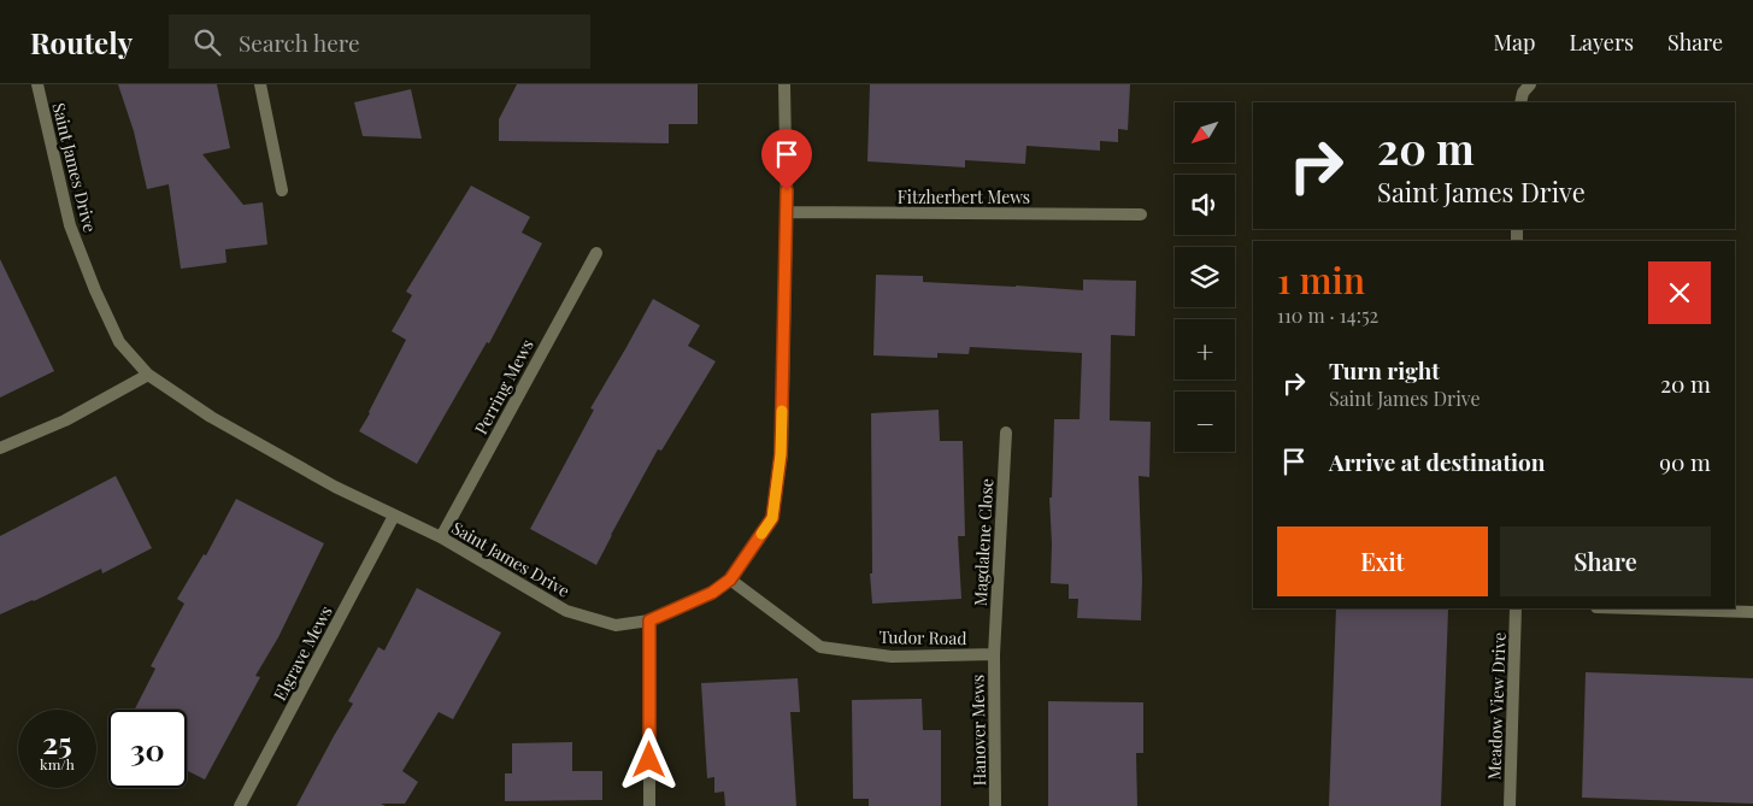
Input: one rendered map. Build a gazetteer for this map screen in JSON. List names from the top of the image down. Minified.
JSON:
{"streets":{"street":["Saint James Drive","Fitzherbert Mews","Perring Mews","Magdalene Close","Tudor Road","Elgrave Mews","Meadow View Drive","Hanover Mews"]},"crossings":[["Saint James Drive","Fitzherbert Mews"],["Saint James Drive","Perring Mews"],["Saint James Drive","Tudor Road"],["Saint James Drive","Elgrave Mews"],["Magdalene Close","Tudor Road"],["Magdalene Close","Hanover Mews"],["Tudor Road","Hanover Mews"]],"north":"bottom left","page":{"header":"Routely","search":"Search here","nav":["Map","Layers","Share"],"map_buttons":["+","−"],"turn":["20 m","Saint James Drive"],"heading":["1 min","110 m · 14:52"],"list":[{"name":"Turn right","note":"Saint James Drive","value":"20 m"},{"name":"Arrive at destination","value":"90 m"}],"buttons":["Exit","Share"],"speed":"25 km/h","limit":"30"}}
